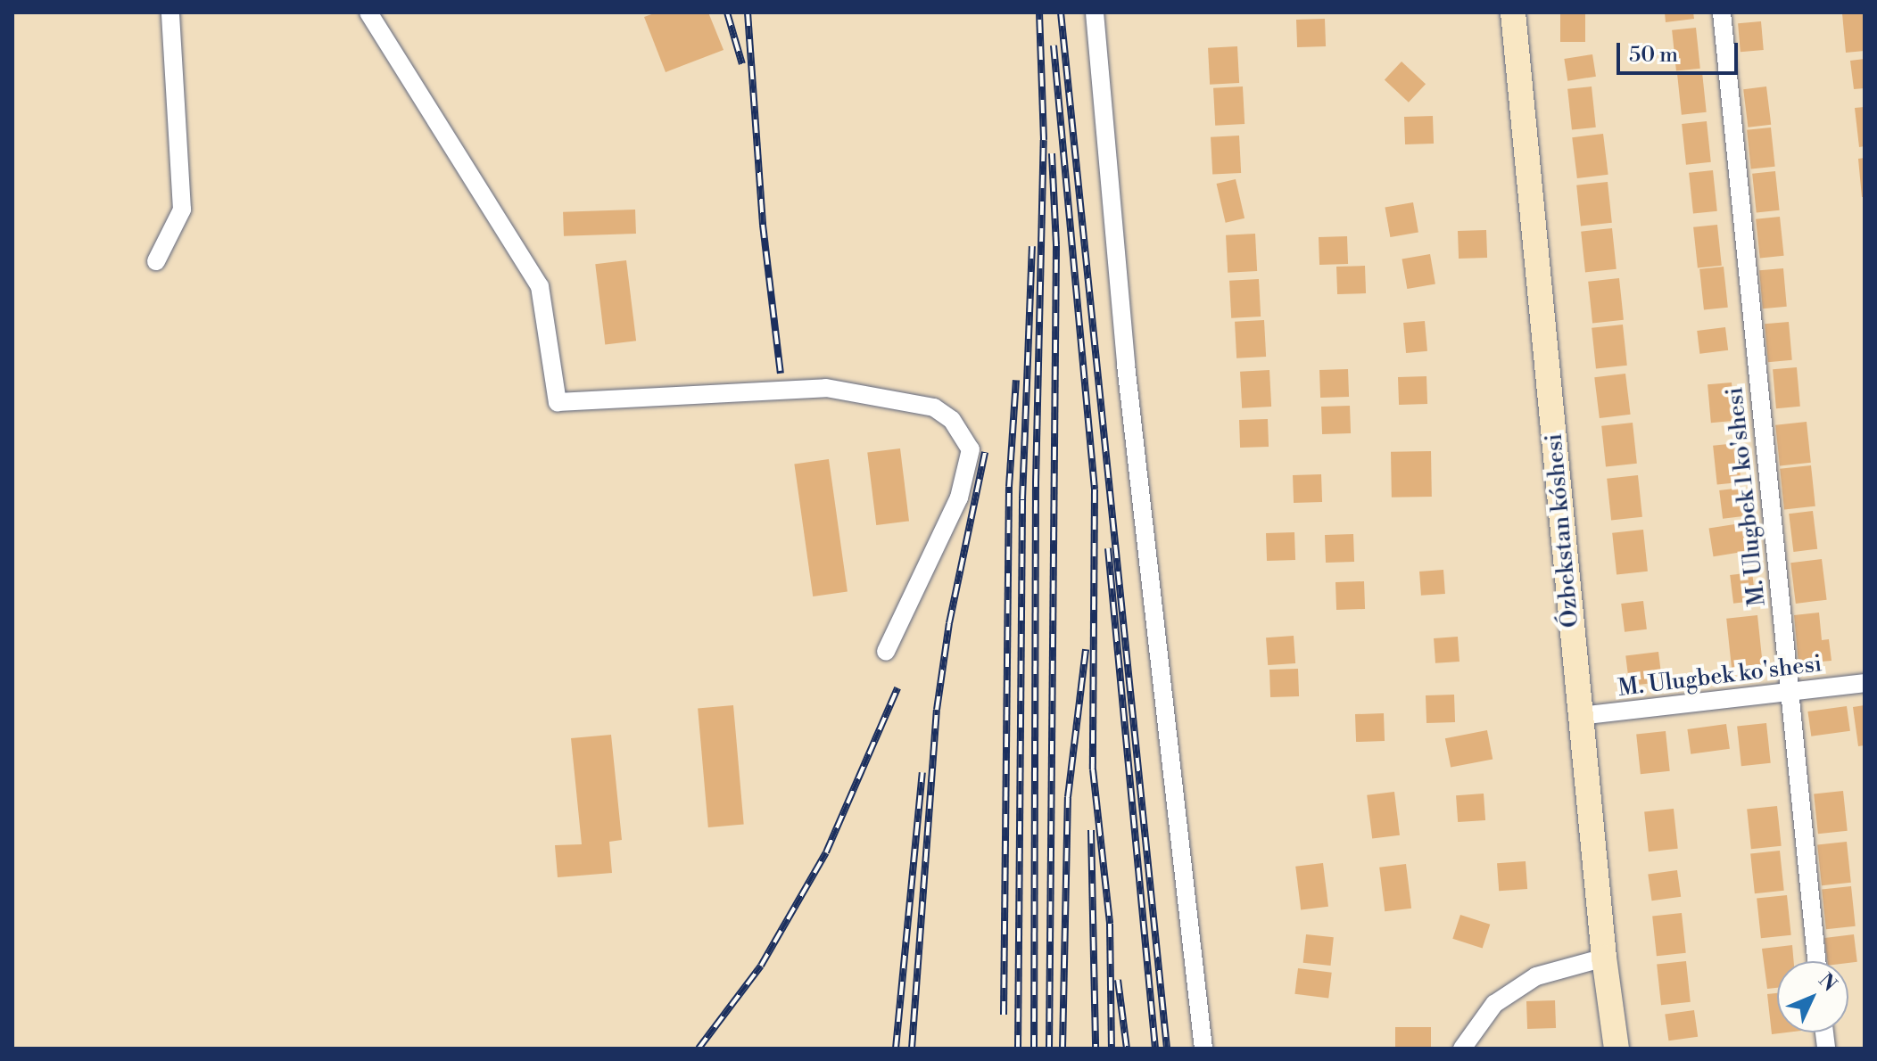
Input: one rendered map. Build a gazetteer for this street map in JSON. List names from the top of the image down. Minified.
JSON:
{"streets":{"street":["M. Ulugbek 1 ko'shesi","Ózbekstan kóshesi","M. Ulugbek ko'shesi"]},"crossings":[["M. Ulugbek 1 ko'shesi","M. Ulugbek ko'shesi"],["Ózbekstan kóshesi","M. Ulugbek ko'shesi"]],"scale_bar":"50 m","north":"top right"}
